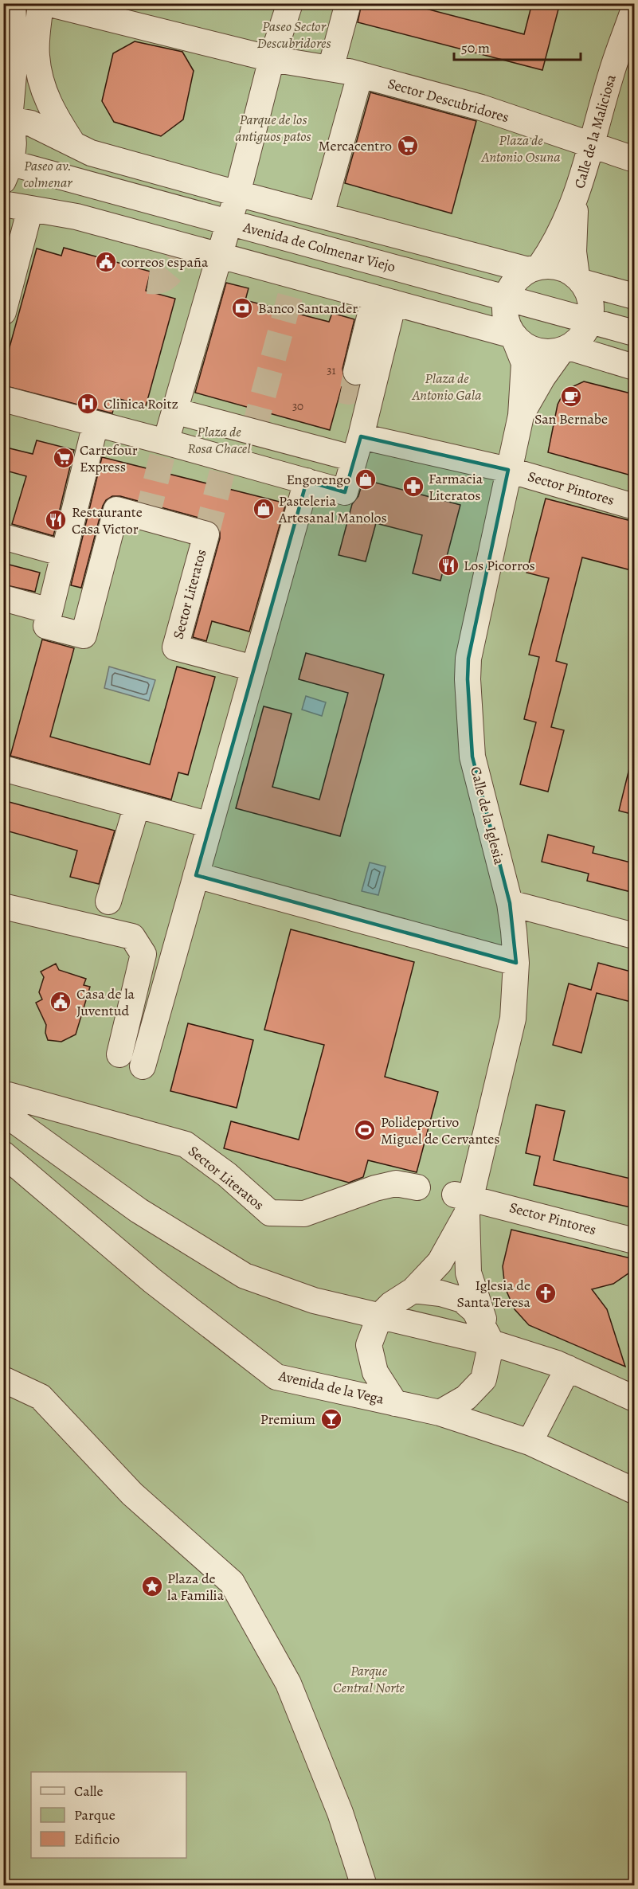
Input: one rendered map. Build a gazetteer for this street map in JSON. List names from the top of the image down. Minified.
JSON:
{"streets":{"street":["Sector Descubridores","Calle de la Maliciosa","Avenida de Colmenar Viejo","Sector Pintores","Sector Literatos","Calle de la Iglesia","Avenida de la Vega"]},"crossings":[["Sector Descubridores","Calle de la Maliciosa"],["Calle de la Maliciosa","Avenida de Colmenar Viejo"],["Calle de la Maliciosa","Calle de la Iglesia"],["Avenida de Colmenar Viejo","Calle de la Iglesia"],["Sector Pintores","Calle de la Iglesia"]],"parks":["Paseo Sector Descubridores","Parque de los antiguos patos","Plaza de Antonio Osuna","Paseo av. colmenar","Plaza de Antonio Gala","Plaza de Rosa Chacel","Parque Central Norte"],"places":{"supermarket":["Mercacentro","Carrefour Express"],"public building":["correos españa","Casa de la Juventud"],"bank":["Banco Santander"],"cafe":["San Bernabe"],"hospital":["Clinica Roitz"],"shop":["Engorengo","Pasteleria Artesanal Manolos"],"pharmacy":["Farmacia Literatos"],"restaurant":["Restaurante Casa Victor","Los Picorros"],"sports":["Polideportivo Miguel de Cervantes"],"church":["Iglesia de Santa Teresa"],"bar":["Premium"],"place":["Plaza de la Familia"]},"house_numbers":["31","30"],"legend":["Calle","Parque","Edificio"],"scale_bar":"50 m"}
